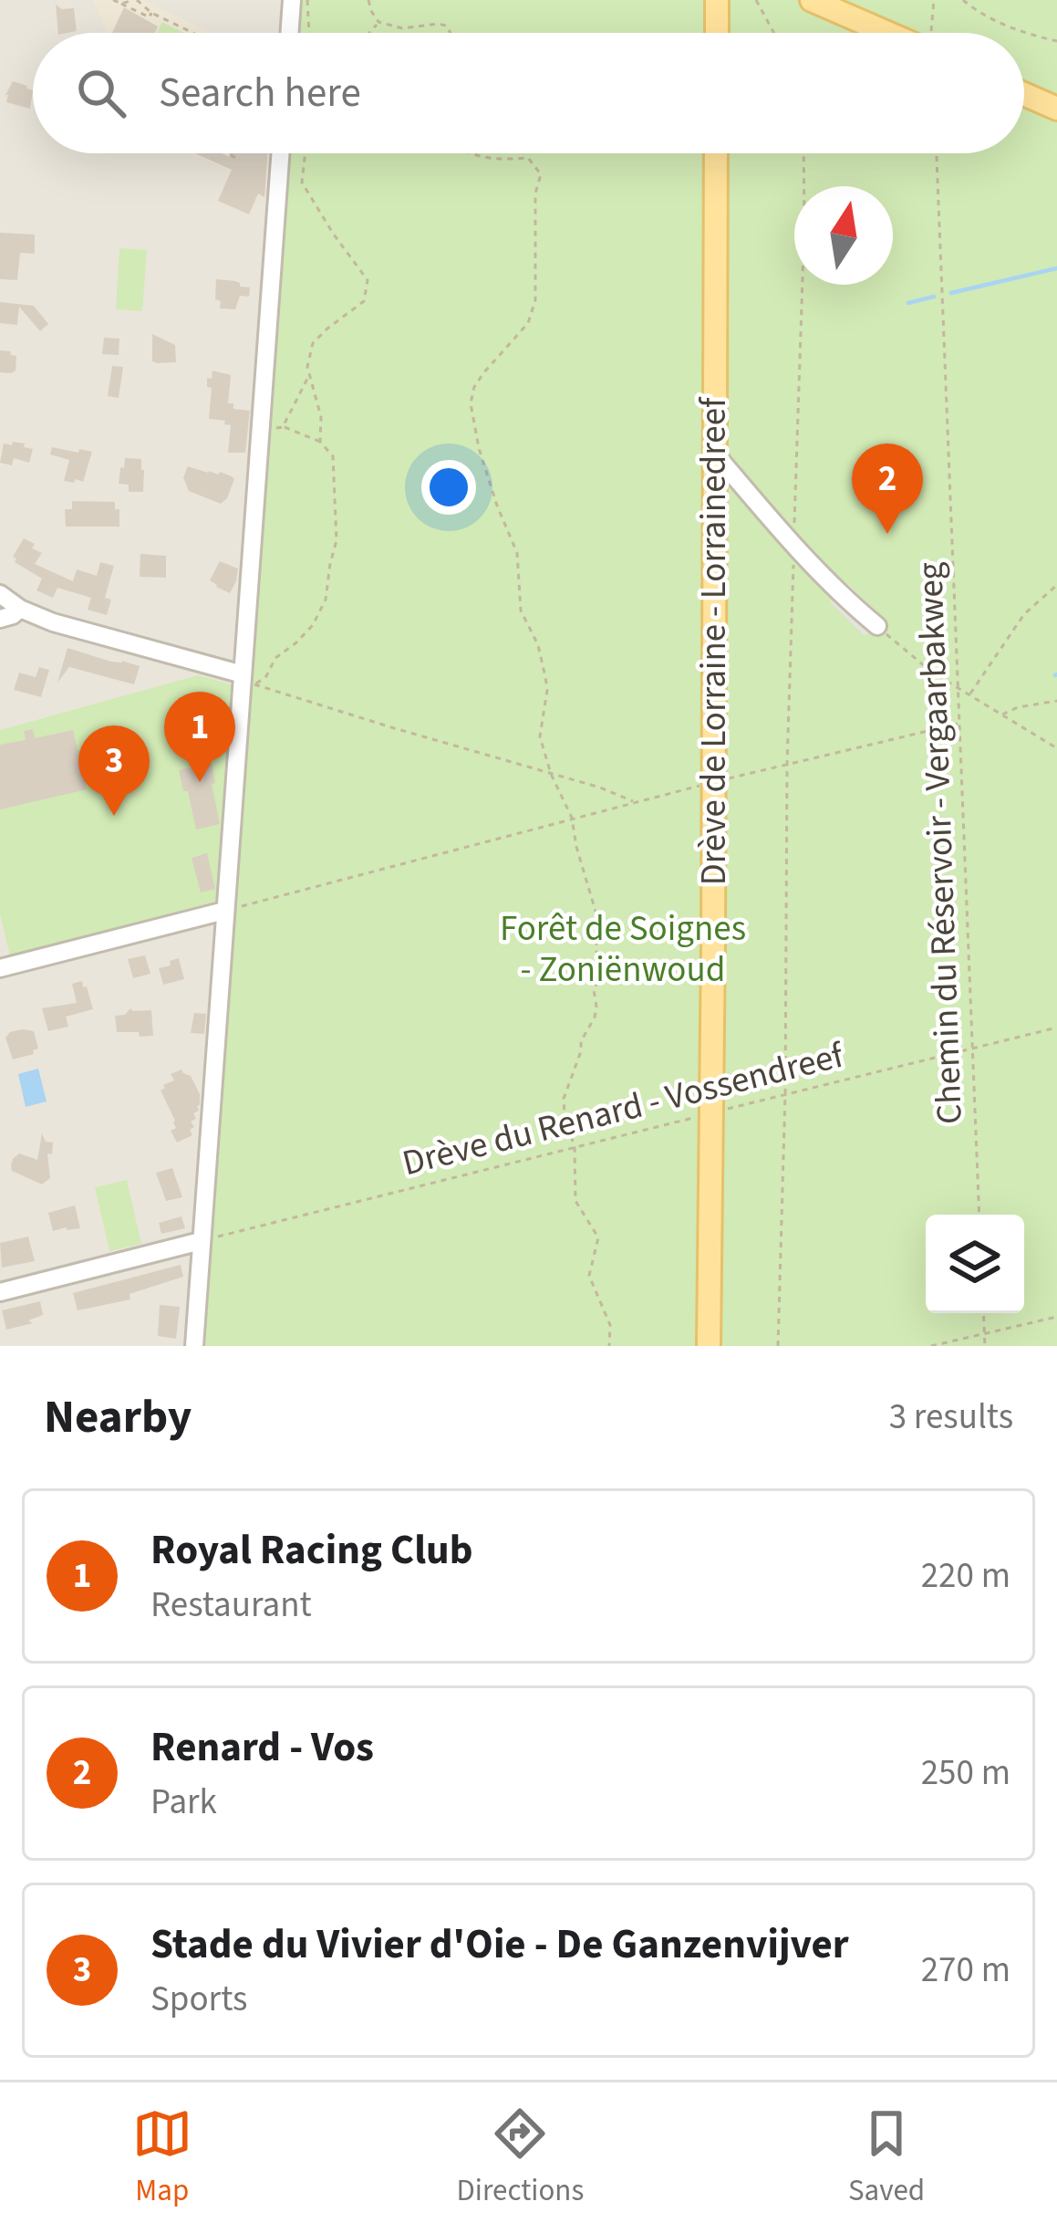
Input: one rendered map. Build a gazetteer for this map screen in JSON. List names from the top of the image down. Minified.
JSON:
{"streets":{"main road":["Drève de Lorraine - Lorrainedreef"],"path":["Chemin du Réservoir - Vergaarbakweg","Drève du Renard - Vossendreef"]},"crossings":[["Drève de Lorraine - Lorrainedreef","Drève du Renard - Vossendreef"],["Chemin du Réservoir - Vergaarbakweg","Drève du Renard - Vossendreef"]],"parks":["Forêt de Soignes - Zoniënwoud"],"north":"top","page":{"search":"Search here","pins":["2","1","3"],"heading":["Nearby","3 results"],"list":[{"mark":"1","name":"Royal Racing Club","note":"Restaurant","value":"220 m"},{"mark":"2","name":"Renard - Vos","note":"Park","value":"250 m"},{"mark":"3","name":"Stade du Vivier d'Oie - De Ganzenvijver","note":"Sports","value":"270 m"}],"nav":["Map","Directions","Saved"]}}
